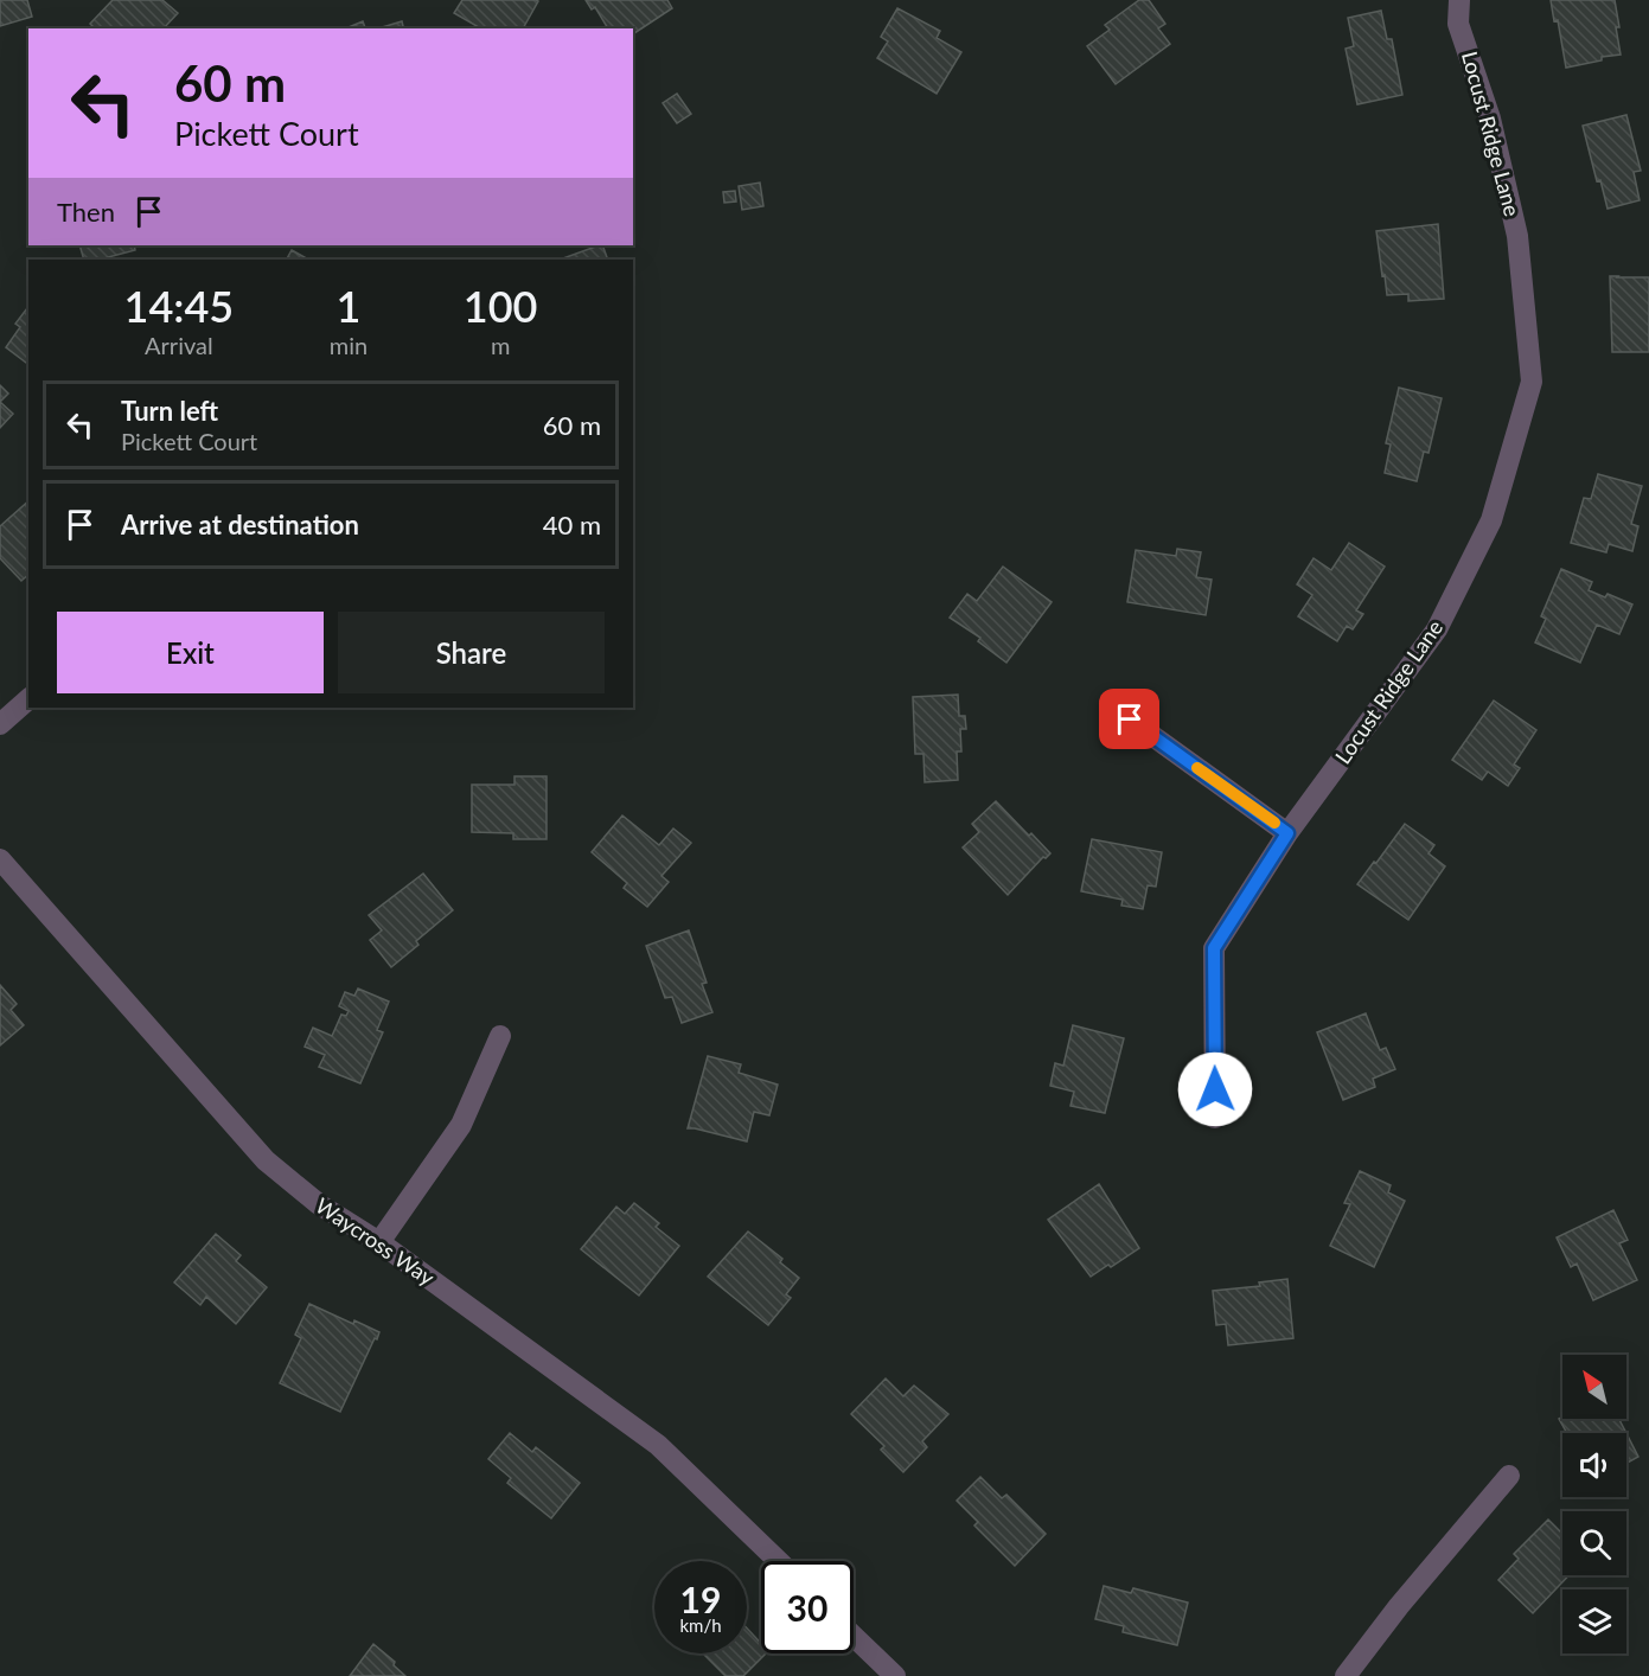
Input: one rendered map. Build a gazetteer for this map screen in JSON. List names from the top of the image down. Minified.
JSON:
{"streets":{"street":["Locust Ridge Lane","Waycross Way"]},"north":"top left","page":{"turn":["60 m","Pickett Court"],"then":"Then","eta":["14:45","Arrival","1","min","100","m"],"list":[{"name":"Turn left","note":"Pickett Court","value":"60 m"},{"name":"Arrive at destination","value":"40 m"}],"buttons":["Exit","Share"],"speed":"19 km/h","limit":"30"}}
